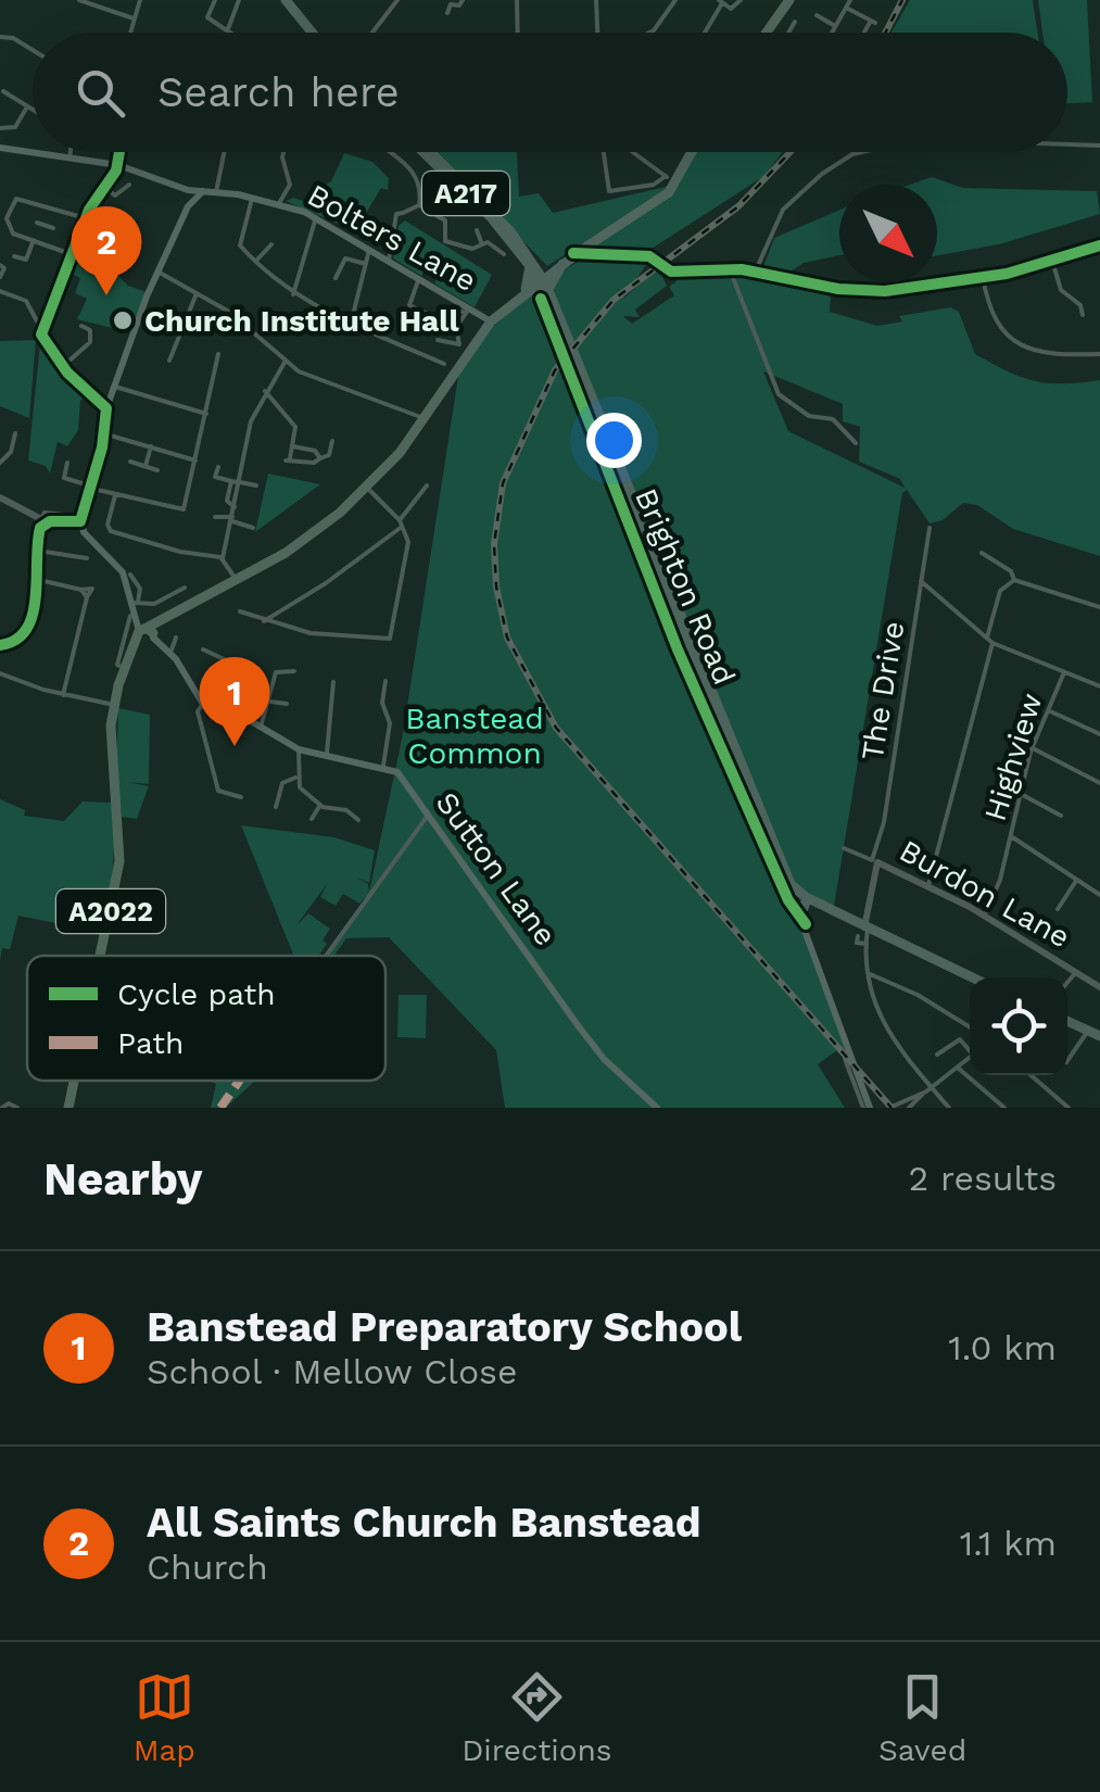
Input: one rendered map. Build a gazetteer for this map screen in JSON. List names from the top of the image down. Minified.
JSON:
{"streets":{"highway":["A217","Brighton Road"],"main road":["Bolters Lane","Sutton Lane","A2022"],"street":["The Drive","Highview","Burdon Lane"]},"crossings":[["Bolters Lane","A2022"],["Brighton Road","A2022"],["The Drive","Burdon Lane"],["Highview","Burdon Lane"]],"parks":["Banstead Common"],"places":["Church Institute Hall"],"legend":["Cycle path","Path"],"north":"bottom right","page":{"search":"Search here","pins":["2","1"],"heading":["Nearby","2 results"],"list":[{"mark":"1","name":"Banstead Preparatory School","note":"School · Mellow Close","value":"1.0 km"},{"mark":"2","name":"All Saints Church Banstead","note":"Church","value":"1.1 km"}],"nav":["Map","Directions","Saved"]}}
